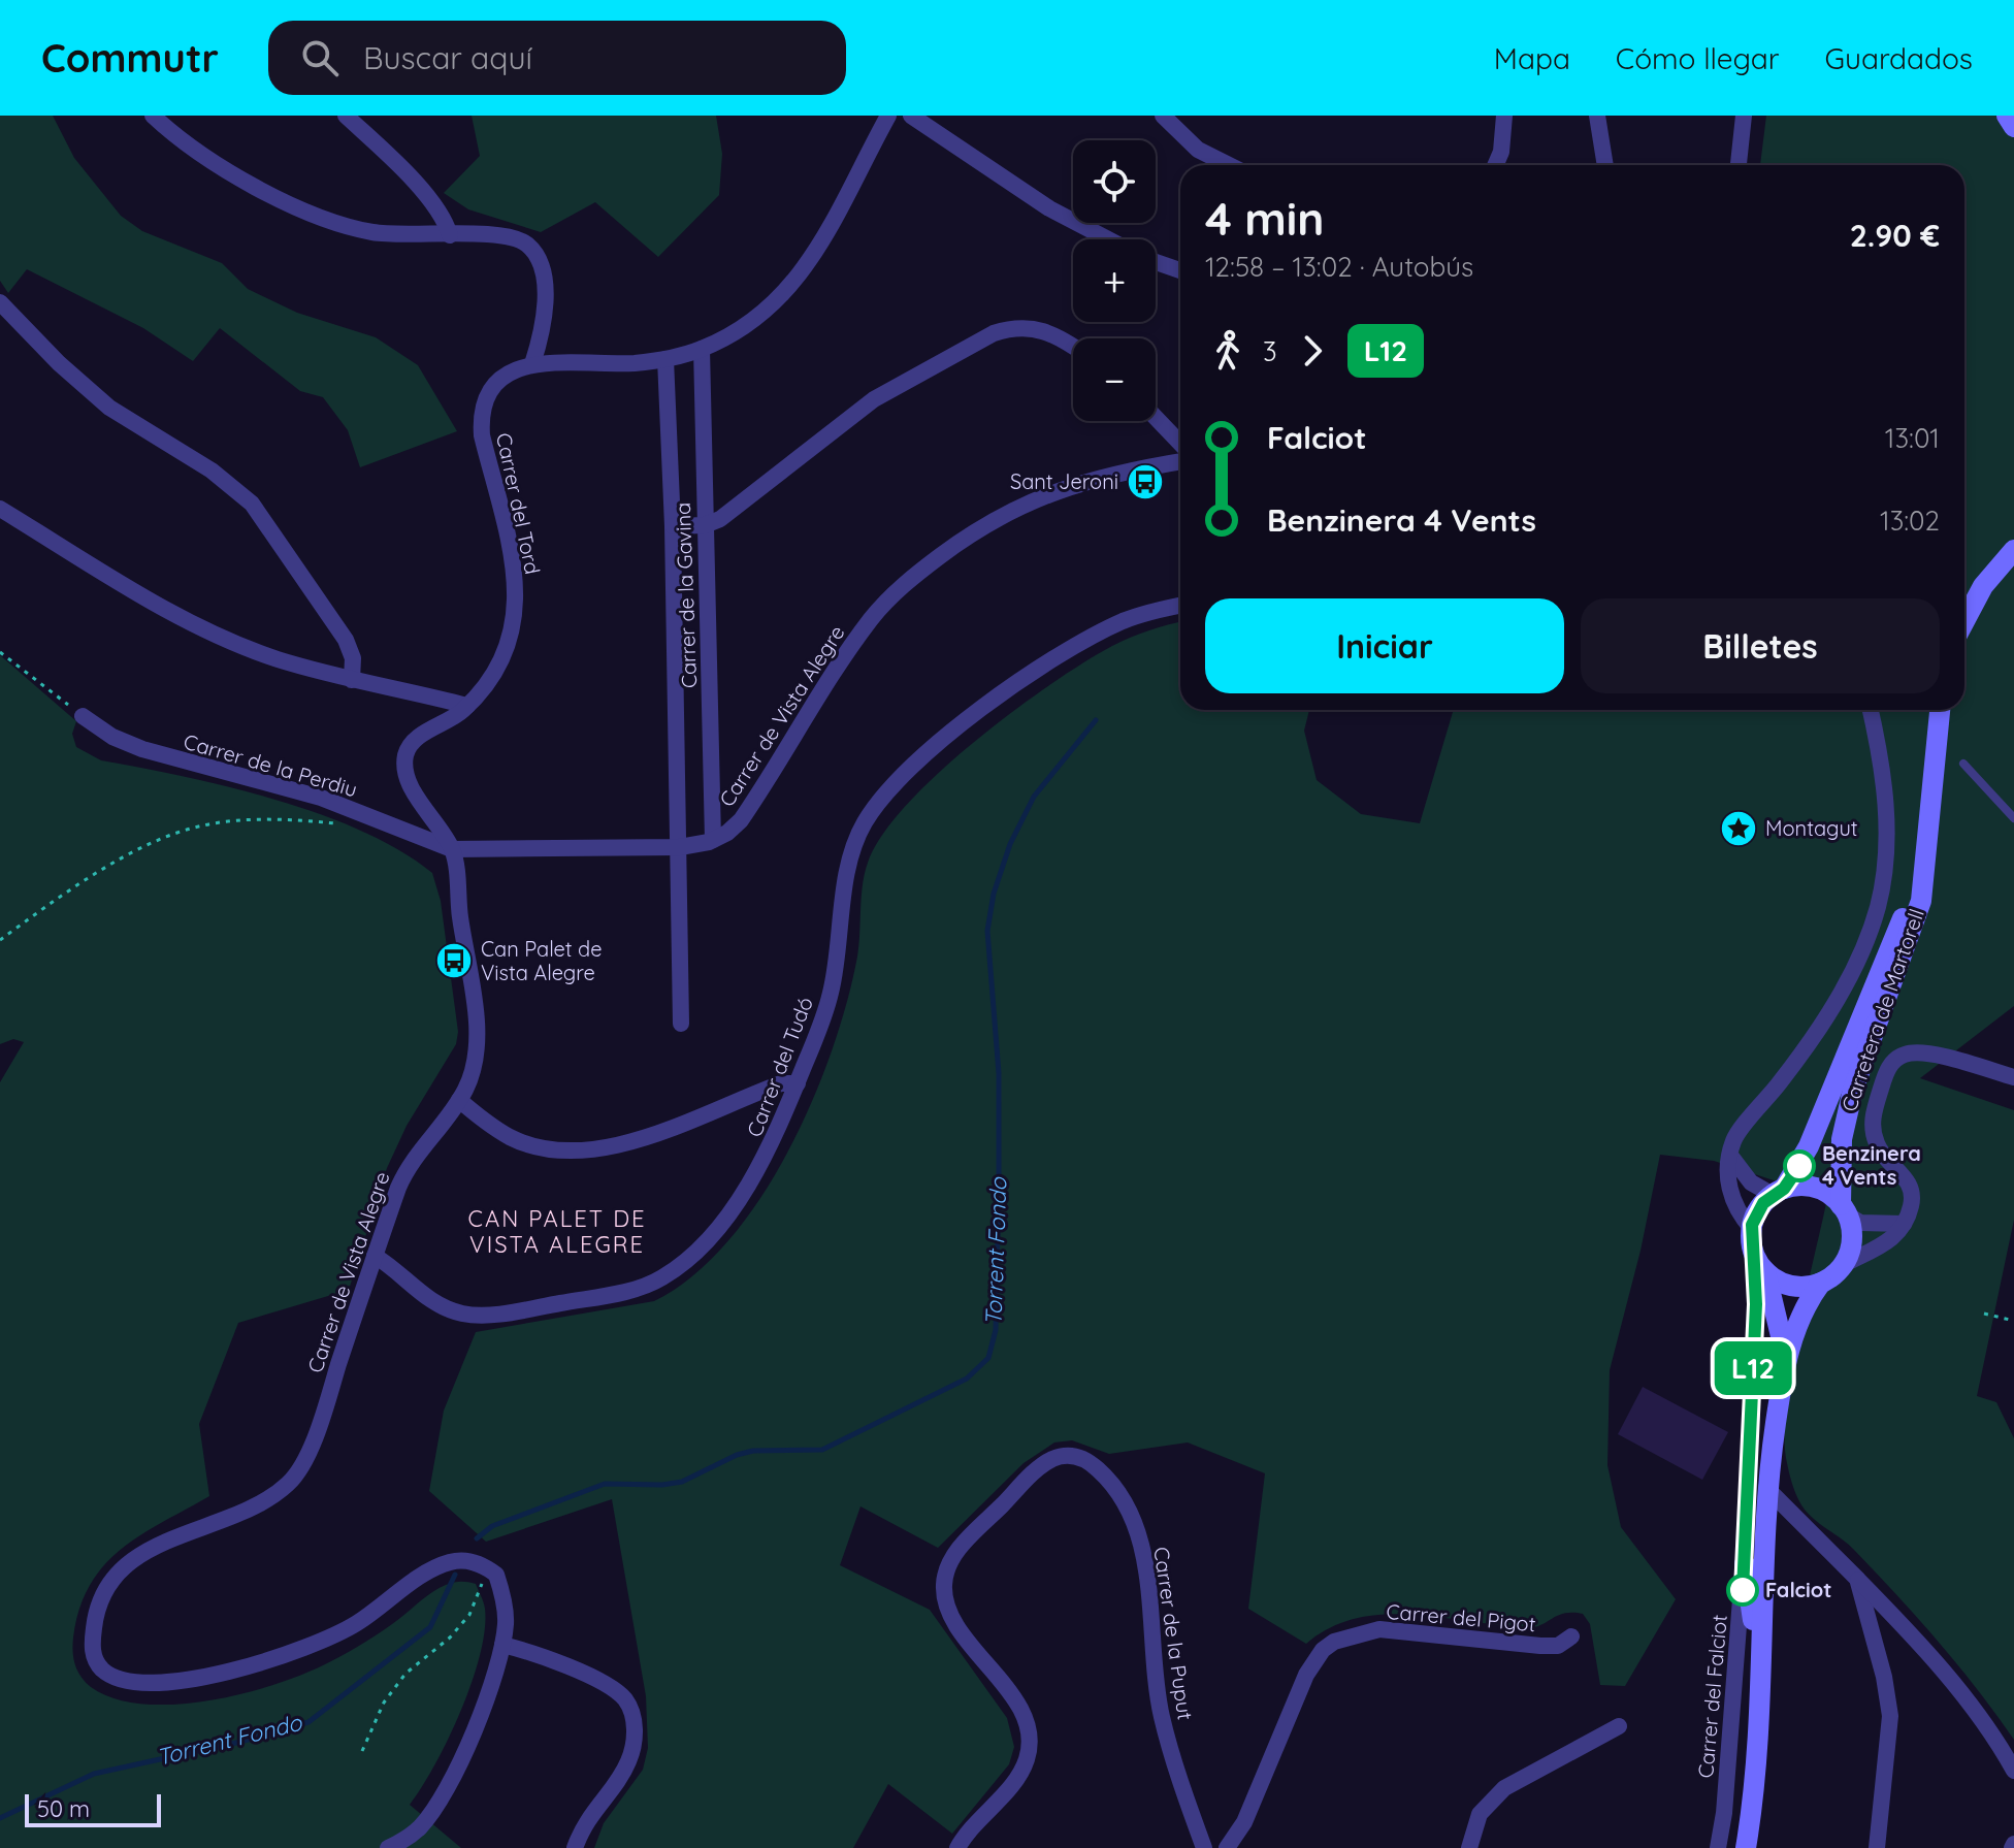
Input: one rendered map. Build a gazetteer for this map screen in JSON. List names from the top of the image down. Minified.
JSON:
{"streets":{"main road":["Carretera de Martorell"],"street":["Carrer del Tord","Carrer de la Gavina","Carrer de Vista Alegre","Carrer de la Perdiu","Carrer del Tudó","Carrer del Pigot","Carrer de la Puput","Carrer del Falciot"]},"crossings":[["Carrer del Tord","Carrer de la Gavina"],["Carrer del Tord","Carrer de Vista Alegre"],["Carrer del Tord","Carrer de la Perdiu"],["Carrer de la Gavina","Carrer de Vista Alegre"],["Carrer de Vista Alegre","Carrer de la Perdiu"],["Carrer de Vista Alegre","Carrer del Tudó"],["Carretera de Martorell","Carrer del Falciot"]],"districts":["CAN PALET DE VISTA ALEGRE"],"water":["Torrent Fondo"],"places":{"bus stop":["Sant Jeroni","Can Palet de Vista Alegre"],"place":["Montagut"],"other":["Benzinera 4 Vents","Falciot"]},"lines":["bus line L12"],"scale_bar":"50 m","page":{"header":"Commutr","search":"Buscar aquí","nav":["Mapa","Cómo llegar","Guardados"],"on_map":"L12","map_buttons":["+","−"],"heading":["4 min","12:58 – 13:02 · Autobús","2.90 €"],"legs":["3","L12"],"list":[{"name":"Falciot","value":"13:01"},{"name":"Benzinera 4 Vents","value":"13:02"}],"buttons":["Iniciar","Billetes"],"scale":"50 m"}}
